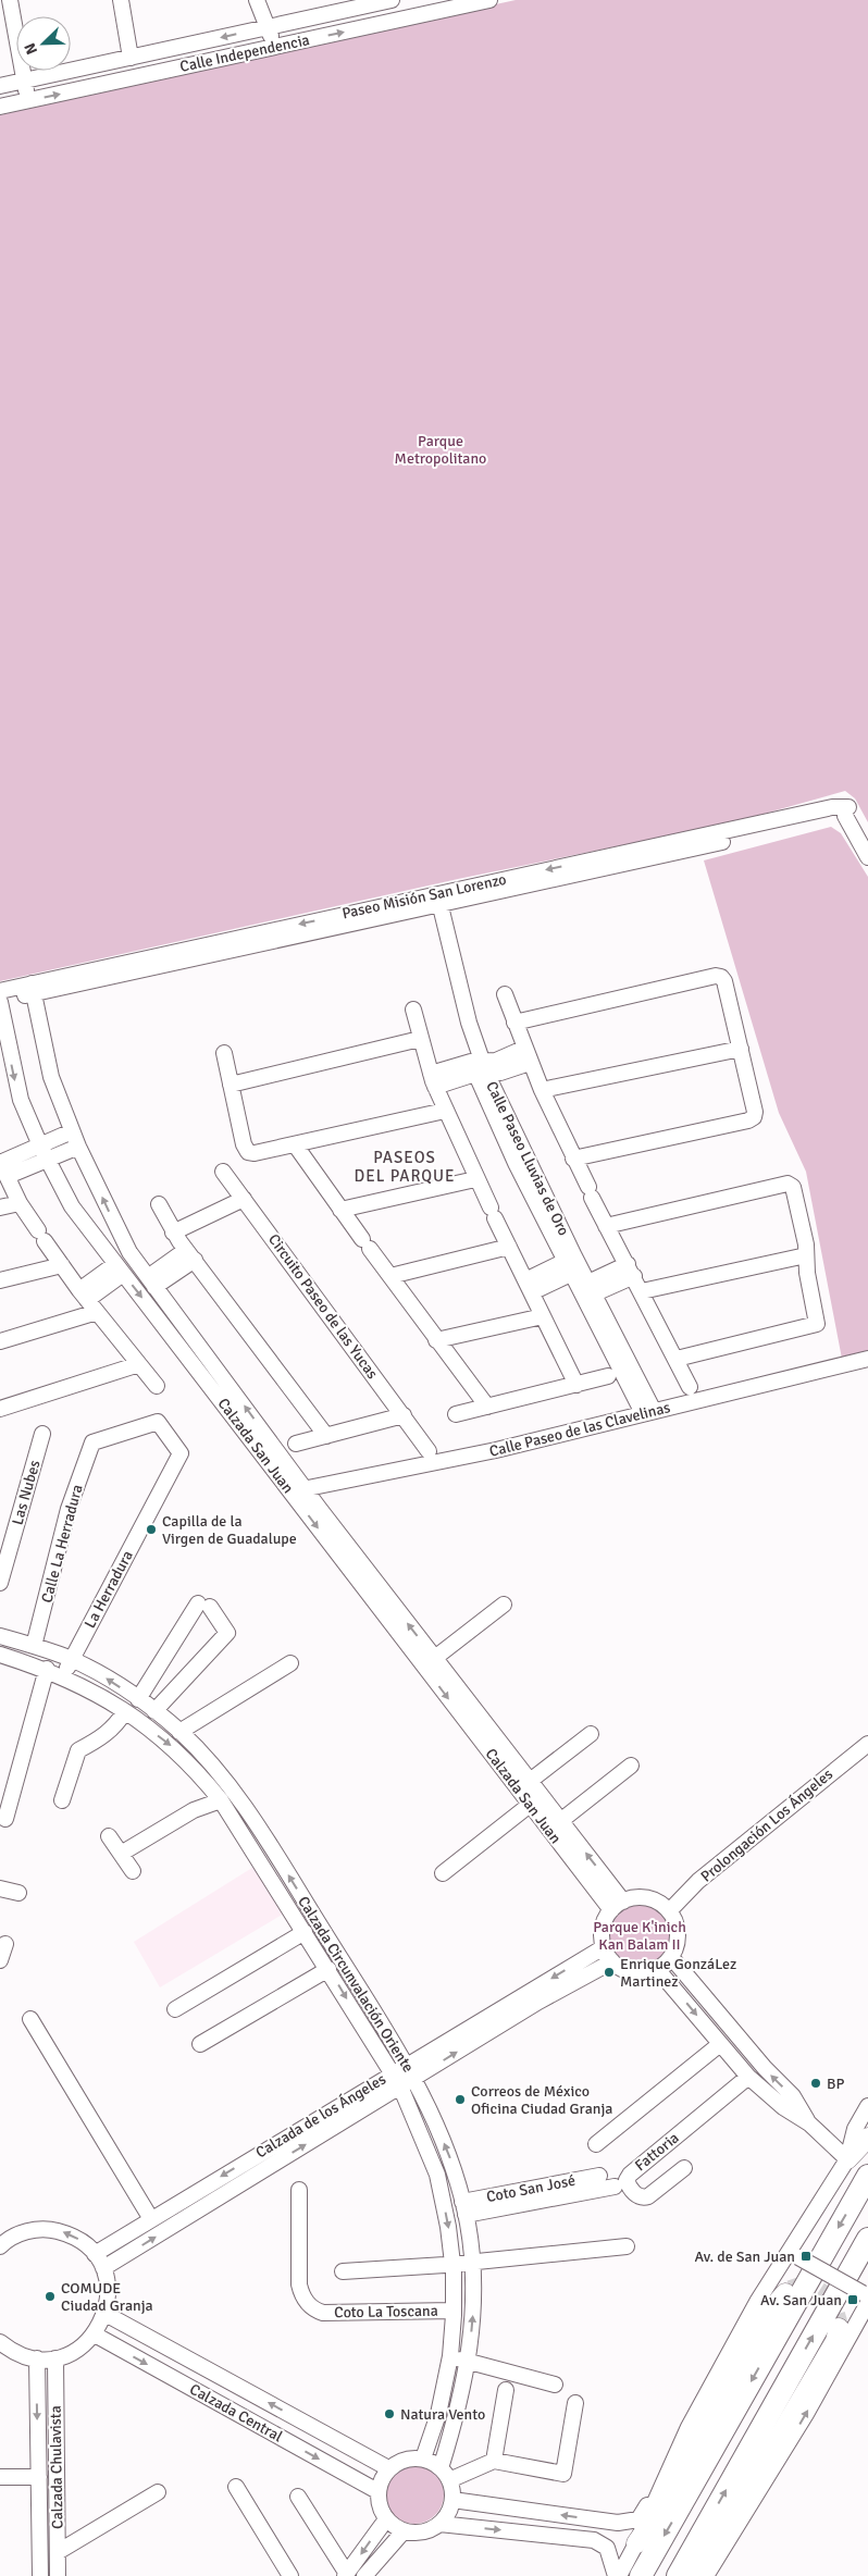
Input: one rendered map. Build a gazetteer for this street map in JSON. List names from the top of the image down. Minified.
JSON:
{"streets":{"street":["Calle Independencia","Paseo Misión San Lorenzo","Calle Paseo Lluvias de Oro","Circuito Paseo de las Yucas","Calle Paseo de las Clavelinas","Calzada San Juan","Las Nubes","Calle La Herradura","La Herradura","Prolongación Los Ángeles","Calzada Circunvalación Oriente","Calzada de los Ángeles","Fattoria","Coto San José","Coto La Toscana","Calzada Central","Calzada Chulavista"]},"crossings":[["Paseo Misión San Lorenzo","Calle Paseo Lluvias de Oro"],["Paseo Misión San Lorenzo","Calzada San Juan"],["Calle Paseo Lluvias de Oro","Calle Paseo de las Clavelinas"],["Calle Paseo de las Clavelinas","Calzada San Juan"],["Calzada San Juan","Prolongación Los Ángeles"],["Calzada San Juan","Calzada de los Ángeles"],["Calle La Herradura","La Herradura"],["Calle La Herradura","Calzada Circunvalación Oriente"],["La Herradura","Calzada Circunvalación Oriente"],["Prolongación Los Ángeles","Calzada de los Ángeles"],["Calzada Circunvalación Oriente","Calzada de los Ángeles"],["Calzada Circunvalación Oriente","Coto San José"],["Calzada Circunvalación Oriente","Coto La Toscana"],["Calzada Circunvalación Oriente","Calzada Central"]],"districts":["PASEOS DEL PARQUE"],"parks":["Parque Metropolitano","Parque K'inich Kan Balam II"],"places":{"other":["Capilla de la Virgen de Guadalupe","Enrique GonzáLez Martinez","BP","Correos de México Oficina Ciudad Granja","COMUDE Ciudad Granja","Natura Vento"],"transit":["Av. de San Juan","Av. San Juan"]},"north":"bottom left"}
